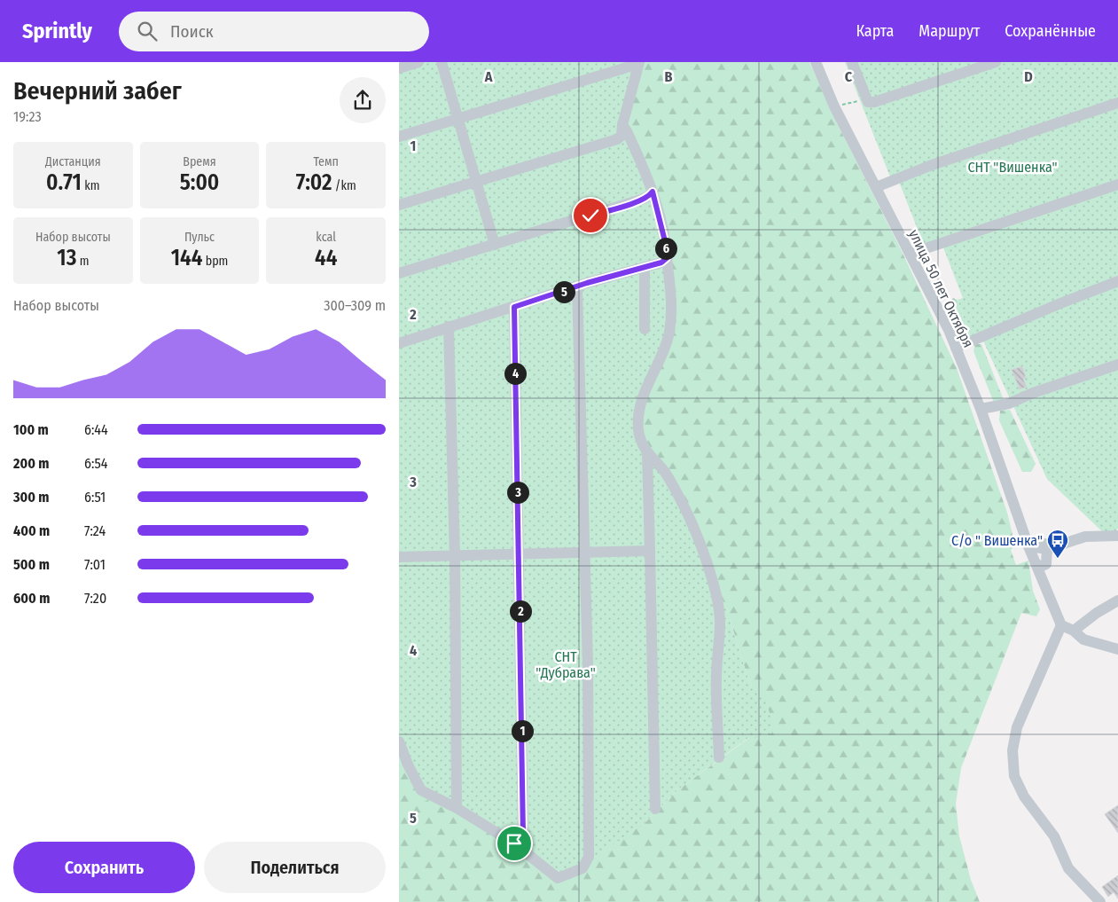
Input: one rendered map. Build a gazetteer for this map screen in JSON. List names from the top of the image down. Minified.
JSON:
{"streets":{"street":["улица 50 лет Октября"]},"parks":["СНТ \"Вишенка\"","СНТ \"Дубрава\""],"places":{"bus stop":["С/о \" Вишенка\""]},"page":{"header":"Sprintly","search":"Поиск","nav":["Карта","Маршрут","Сохранённые"],"heading":["Вечерний забег","19:23"],"stats":[["Дистанция","0.71 km"],["Время","5:00"],["Темп","7:02 /km"],["Набор высоты","13 m"],["Пульс","144 bpm"],["kcal","44"]],"pins":["6","5","4","3","2","1"],"chart":["Набор высоты","300–309 m"],"list":[{"name":"100 m","note":"6:44"},{"name":"200 m","note":"6:54"},{"name":"300 m","note":"6:51"},{"name":"400 m","note":"7:24"},{"name":"500 m","note":"7:01"},{"name":"600 m","note":"7:20"}],"buttons":["Сохранить","Поделиться"]},"grid":{"columns":["A","B","C","D"],"rows":["1","2","3","4","5"]}}
